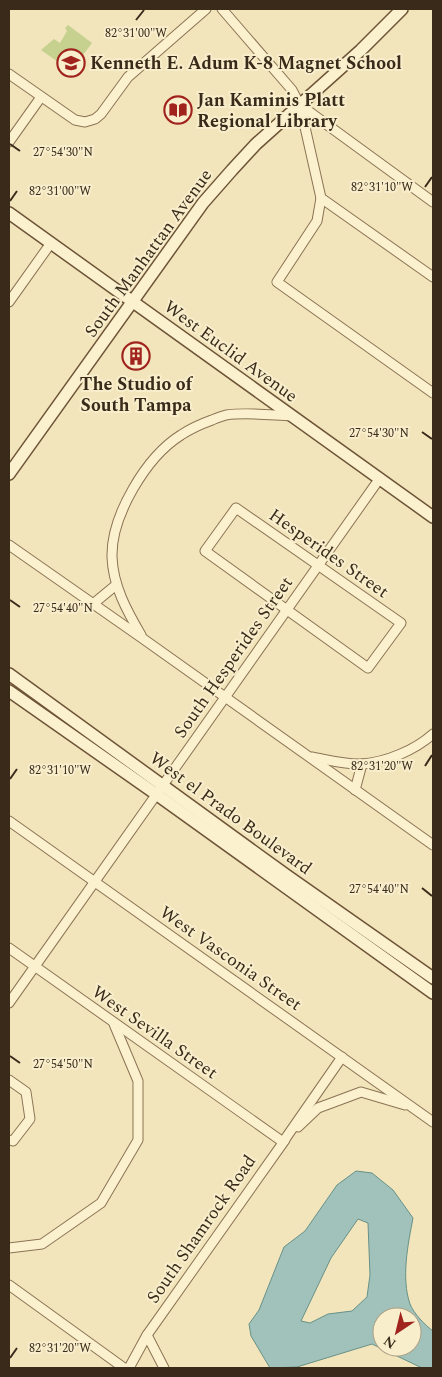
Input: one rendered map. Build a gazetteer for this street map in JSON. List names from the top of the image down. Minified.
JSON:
{"streets":{"street":["South Manhattan Avenue","West Euclid Avenue","Hesperides Street","South Hesperides Street","West el Prado Boulevard","West Vasconia Street","West Sevilla Street","South Shamrock Road"]},"crossings":[["South Manhattan Avenue","West Euclid Avenue"],["West Euclid Avenue","South Hesperides Street"],["Hesperides Street","South Hesperides Street"],["South Hesperides Street","West el Prado Boulevard"],["South Hesperides Street","West Vasconia Street"],["South Hesperides Street","West Sevilla Street"],["West Vasconia Street","South Shamrock Road"],["West Sevilla Street","South Shamrock Road"]],"places":{"school or university":["Kenneth E. Adum K-8 Magnet School"],"library":["Jan Kaminis Platt Regional Library"],"building":["The Studio of South Tampa"]},"north":"bottom left","coordinates":["82°31'00\"W","27°54'30\"N","82°31'10\"W","27°54'40\"N","82°31'20\"W","27°54'50\"N"]}
